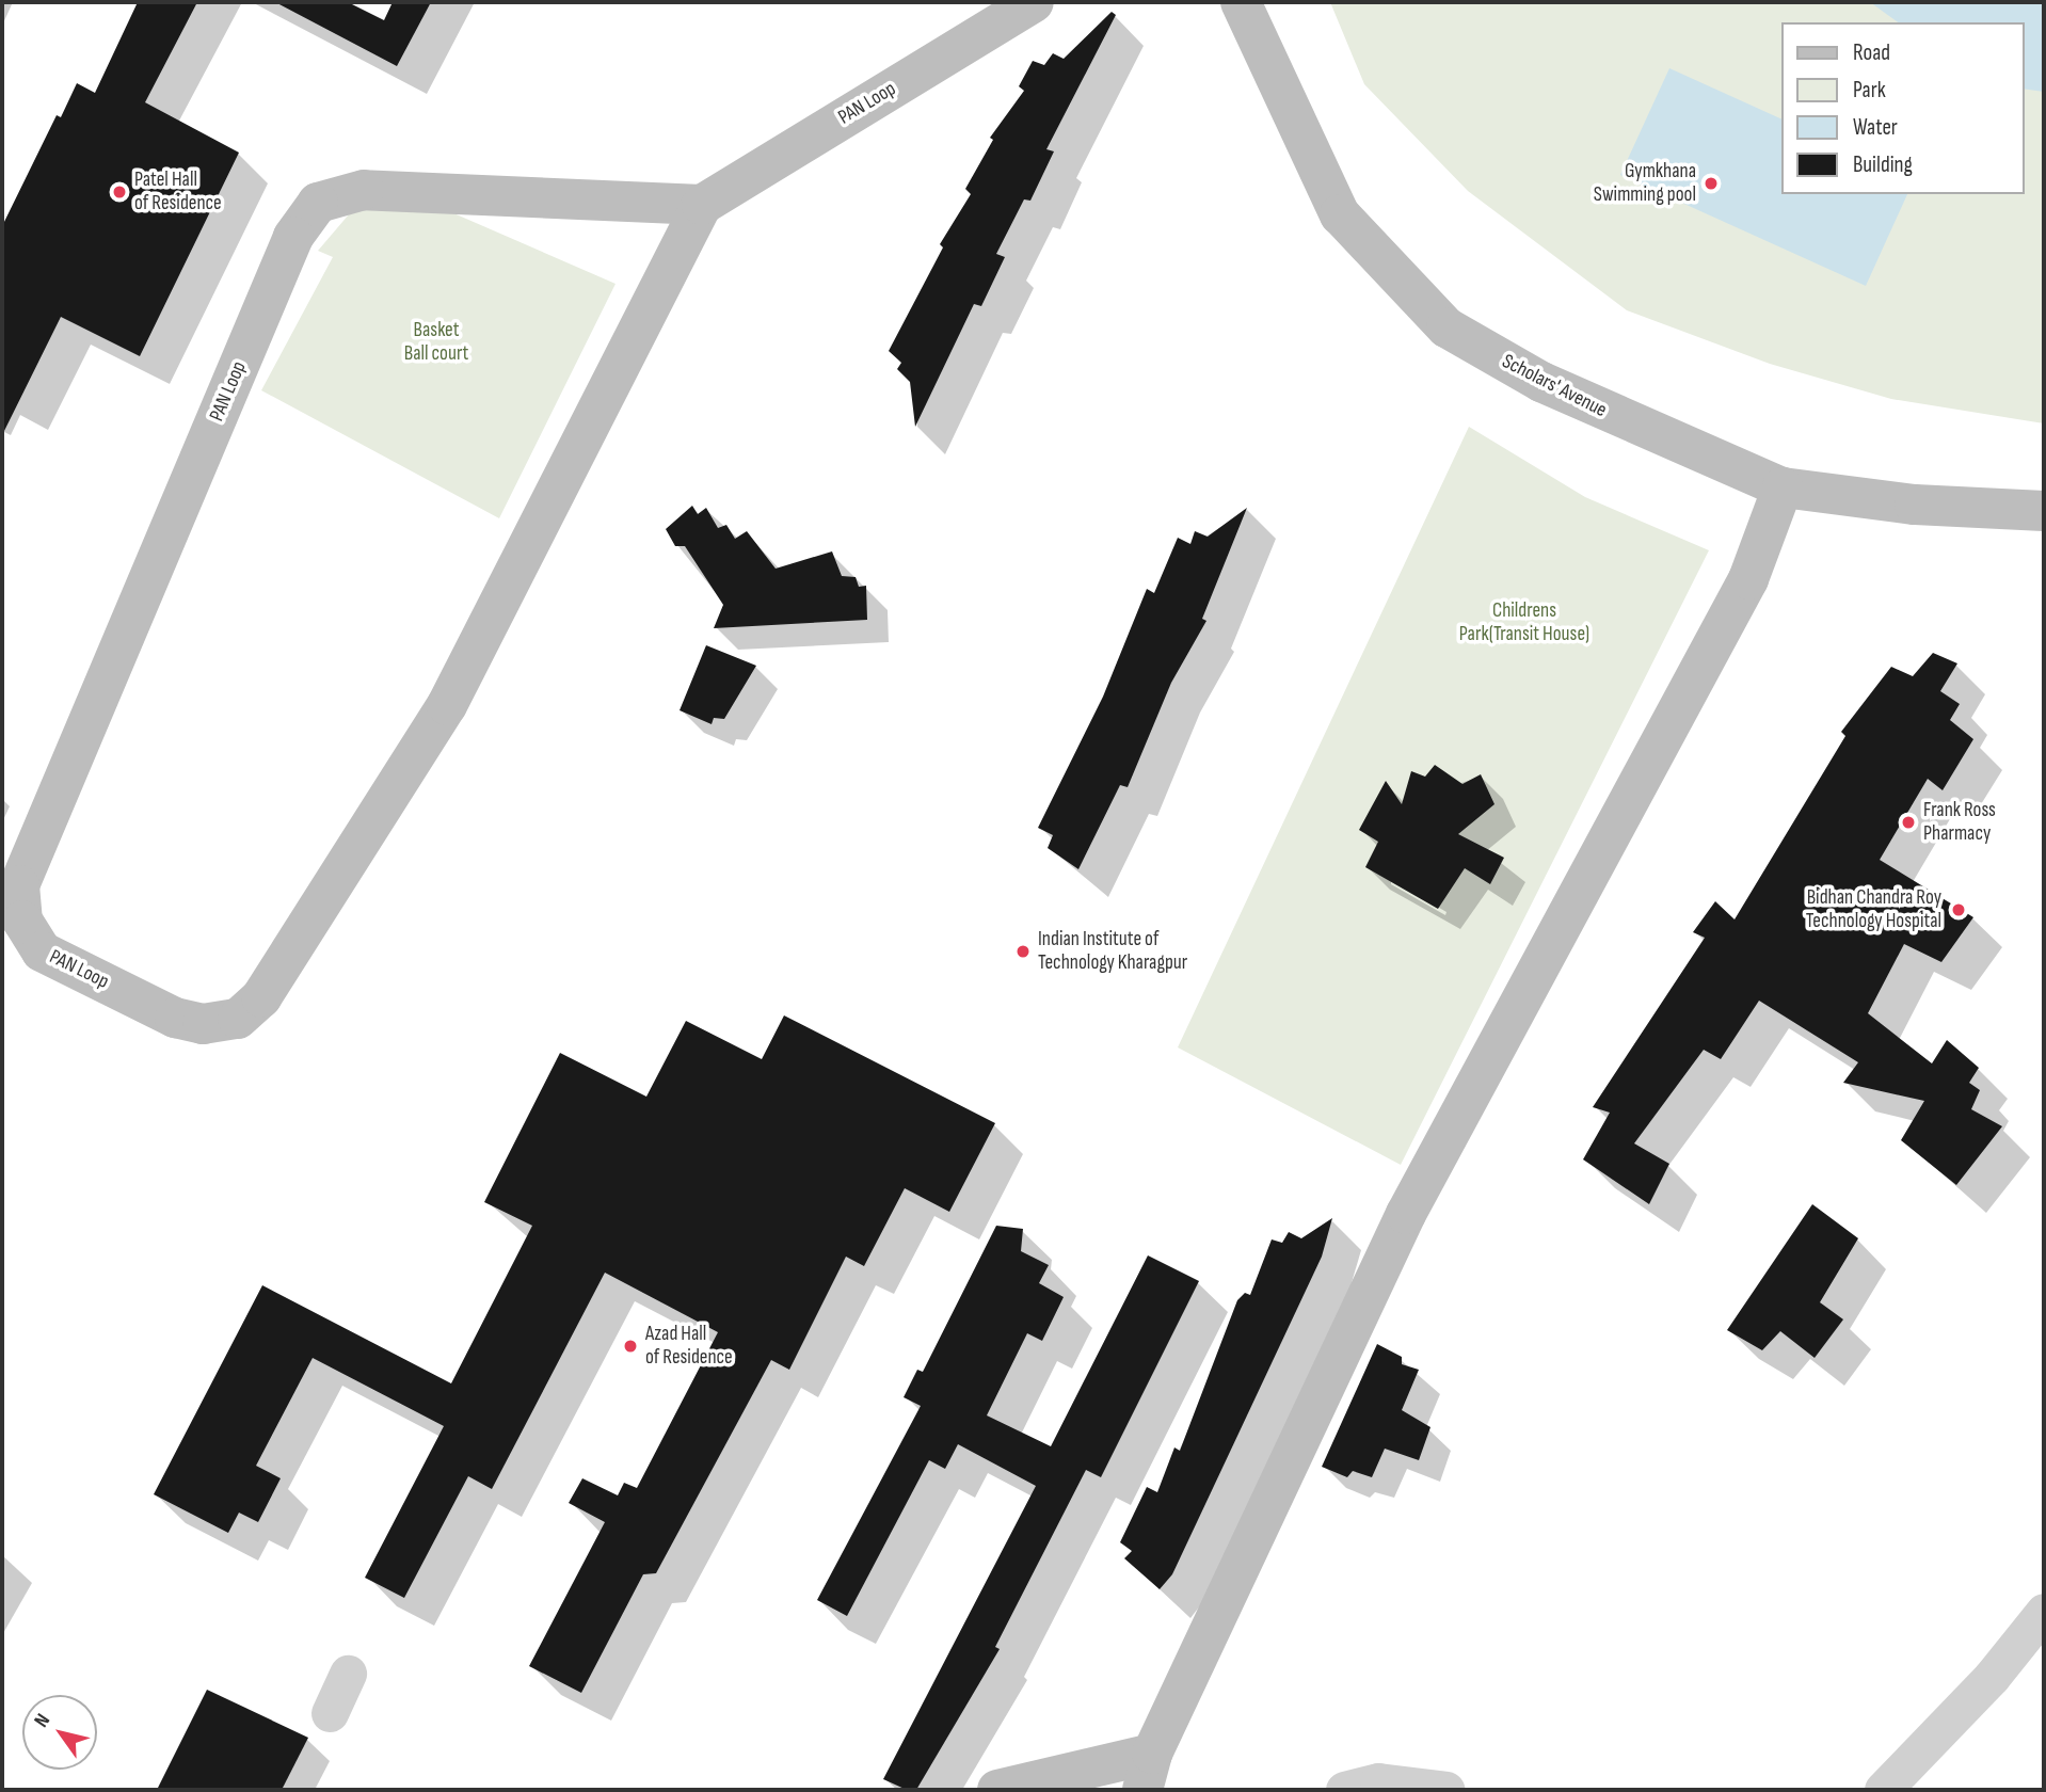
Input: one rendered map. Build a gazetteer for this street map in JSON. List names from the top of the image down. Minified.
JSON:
{"streets":{"street":["PAN Loop","Scholars' Avenue"]},"parks":["Basket Ball court","Childrens Park(Transit House)"],"places":["Gymkhana Swimming pool","Patel Hall of Residence","Frank Ross Pharmacy","Bidhan Chandra Roy Technology Hospital","Indian Institute of Technology Kharagpur","Azad Hall of Residence"],"legend":["Road","Park","Water","Building"],"north":"top left"}
